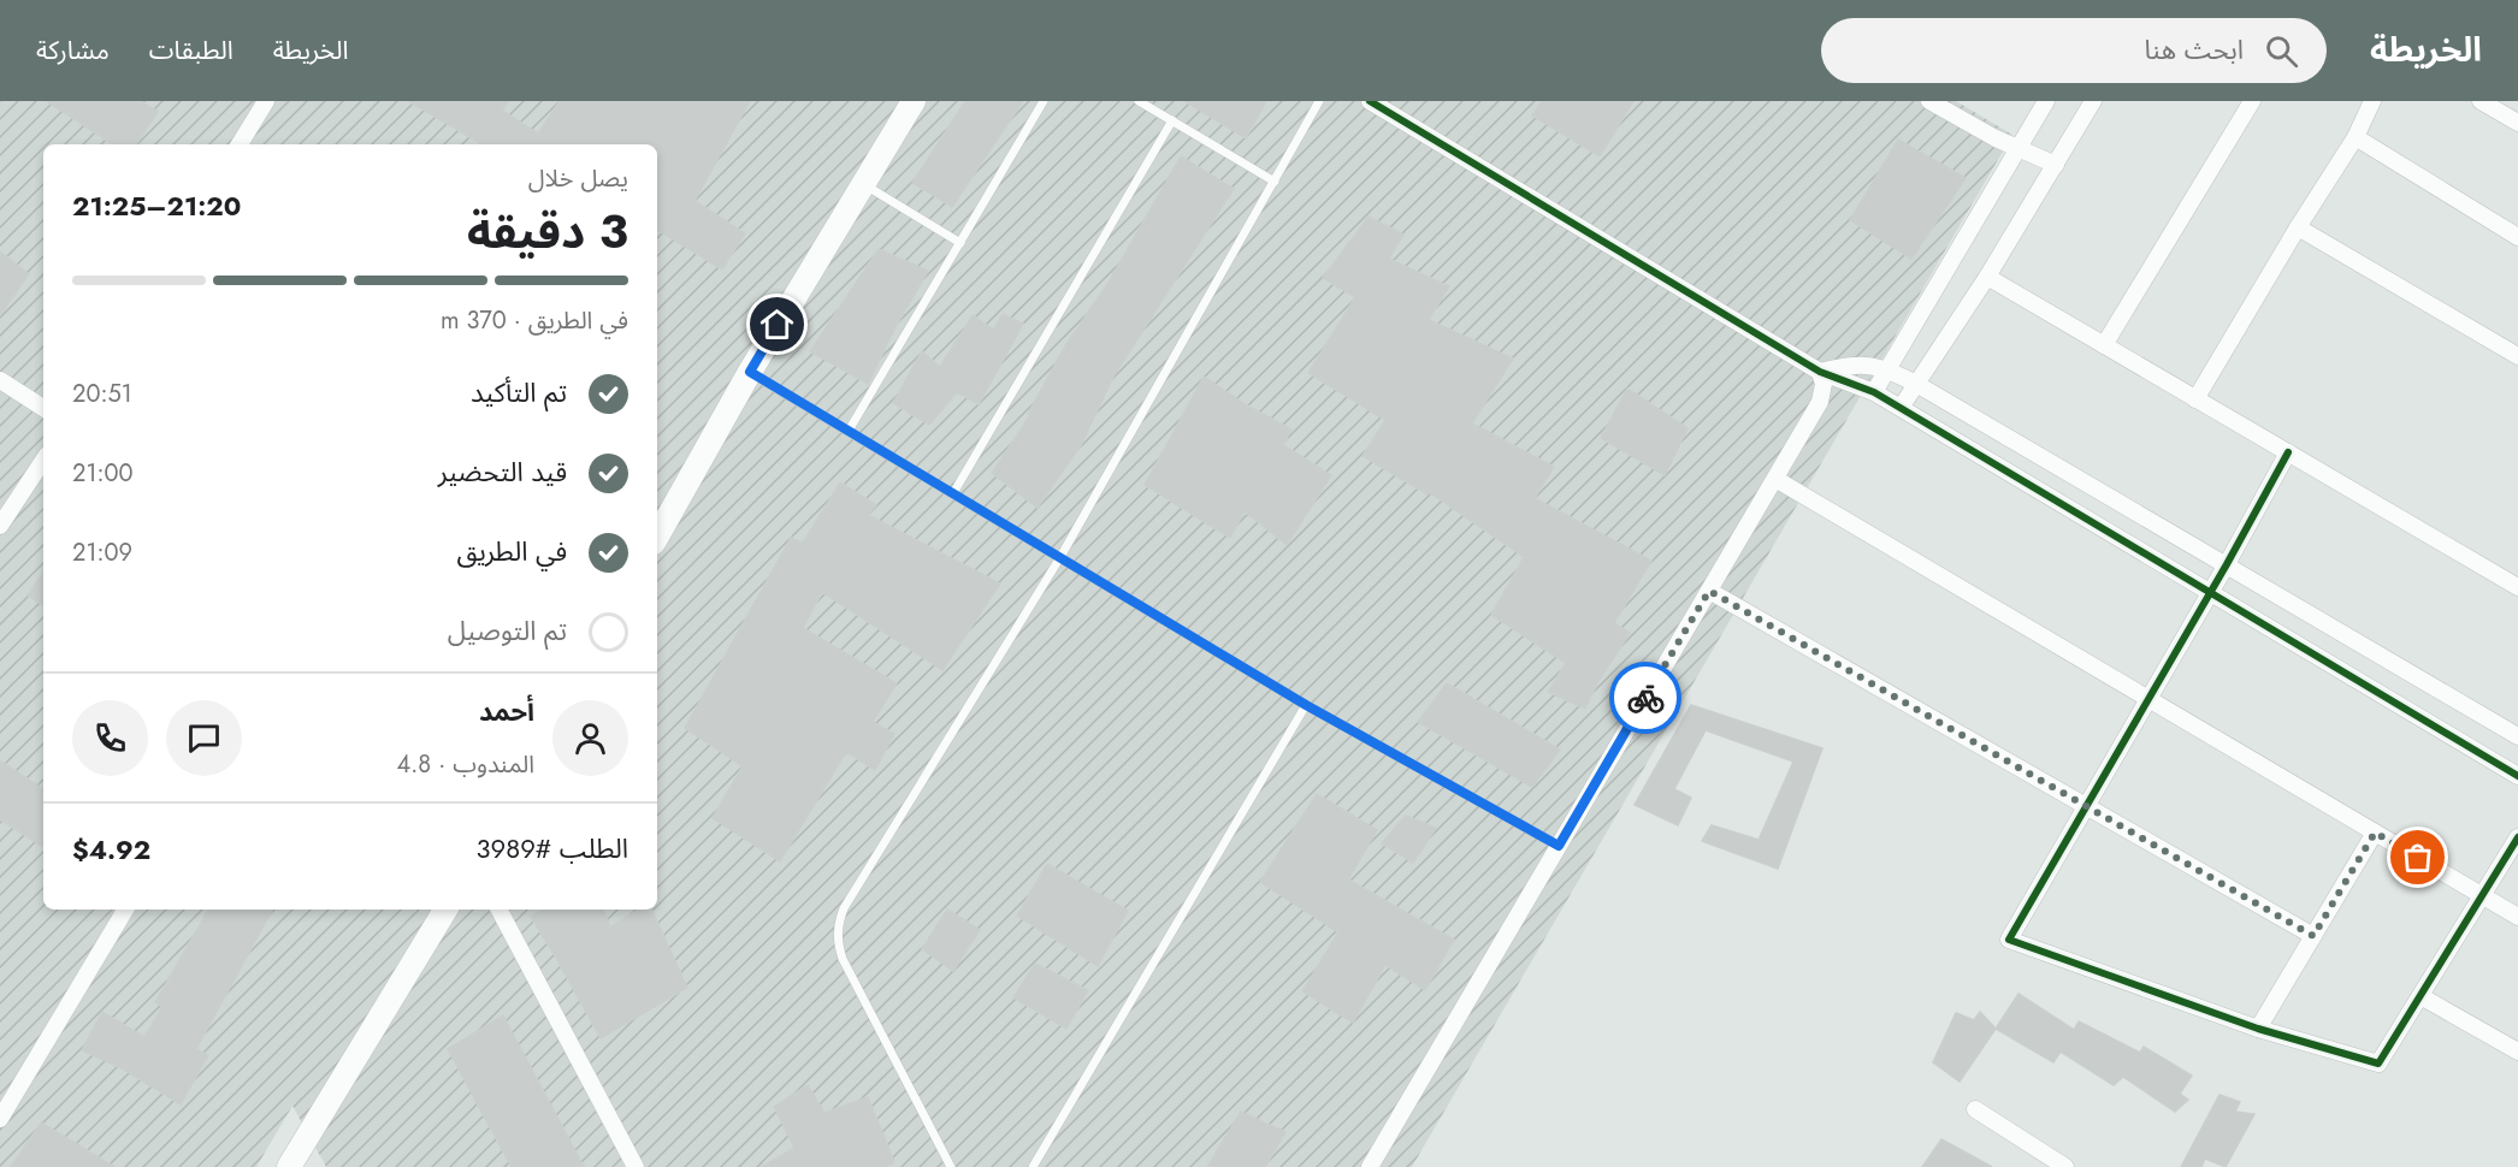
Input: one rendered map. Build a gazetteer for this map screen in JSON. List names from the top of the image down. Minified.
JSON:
{"page":{"header":"الخريطة","search":"ابحث هنا","nav":["الخريطة","الطبقات","مشاركة"],"heading":["3 دقيقة","يصل خلال","21:20–21:25"],"panel":["أحمد","المندوب · 4.8","الطلب #3989","$4.92"],"bar":"في الطريق · 370 m","list":[["تم التأكيد","20:51"],["قيد التحضير","21:00"],["في الطريق","21:09"],"تم التوصيل"]}}
